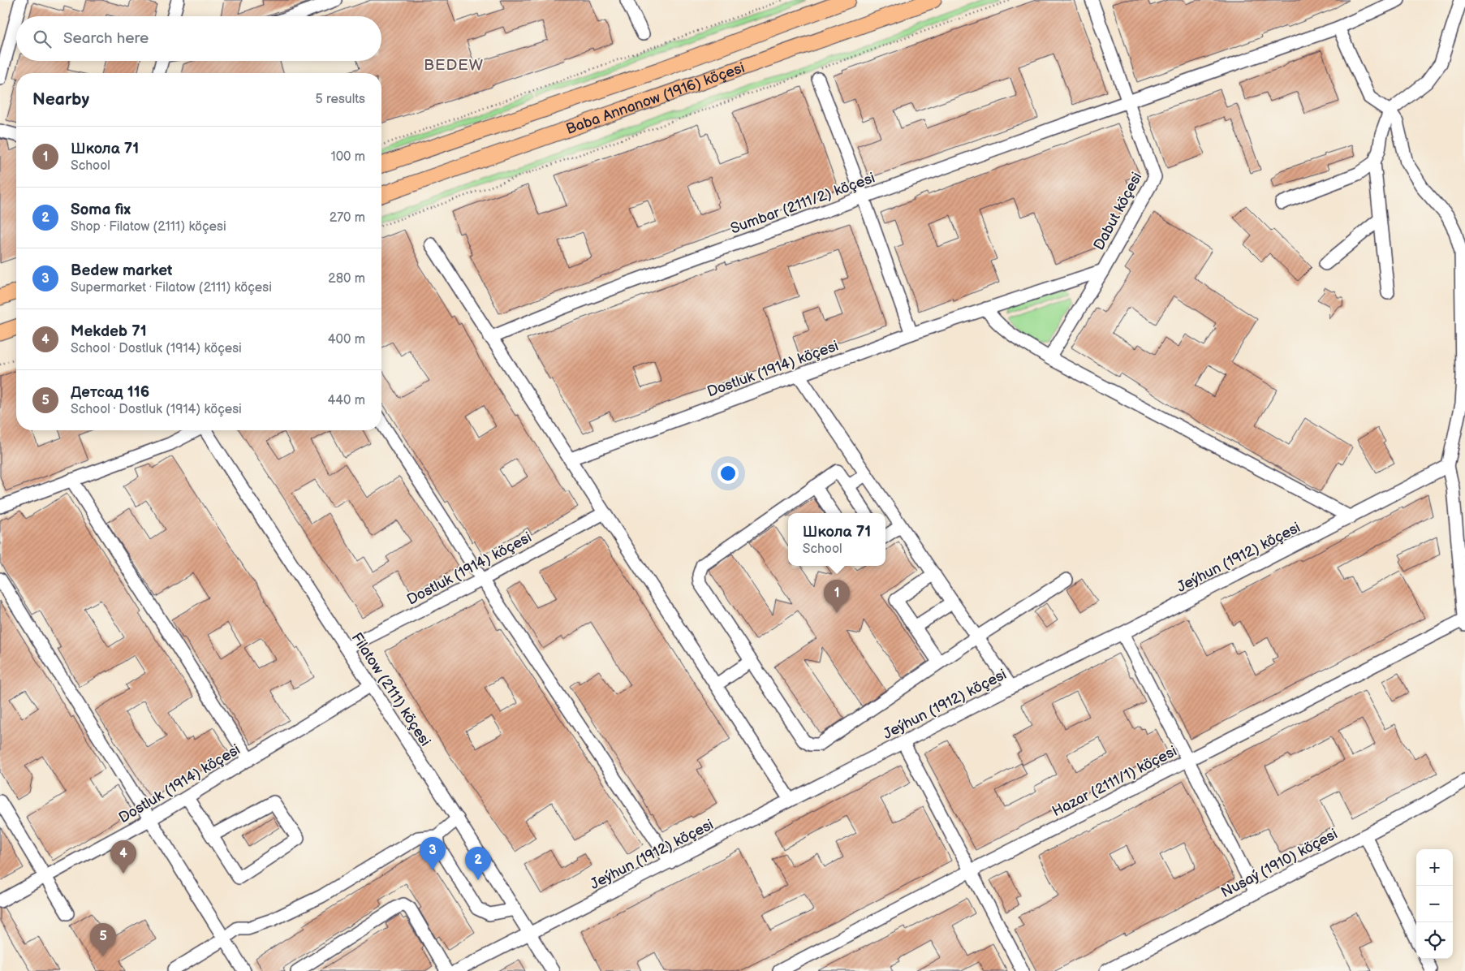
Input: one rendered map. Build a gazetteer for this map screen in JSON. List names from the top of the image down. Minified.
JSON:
{"streets":{"main road":["Baba Annanow (1916) köçesi"],"street":["Sumbar (2111/2) köçesi","Dabut köçesi","Dostluk (1914) köçesi","Jeýhun (1912) köçesi","Filatow (2111) köçesi","Hazar (2111/1) köçesi","Nusaý (1910) köçesi"]},"crossings":[["Sumbar (2111/2) köçesi","Dabut köçesi"],["Dabut köçesi","Dostluk (1914) köçesi"],["Dostluk (1914) köçesi","Filatow (2111) köçesi"],["Jeýhun (1912) köçesi","Filatow (2111) köçesi"]],"districts":["BEDEW"],"page":{"search":"Search here","heading":["Nearby","5 results"],"list":[{"mark":"1","name":"Школа 71","note":"School","value":"100 m"},{"mark":"2","name":"Soma fix","note":"Shop · Filatow (2111) köçesi","value":"270 m"},{"mark":"3","name":"Bedew market","note":"Supermarket · Filatow (2111) köçesi","value":"280 m"},{"mark":"4","name":"Mekdeb 71","note":"School · Dostluk (1914) köçesi","value":"400 m"},{"mark":"5","name":"Детсад 116","note":"School · Dostluk (1914) köçesi","value":"440 m"}],"popup":["Школа 71","School"],"pins":["1","3","4","2","5"],"map_buttons":["+","−"]}}
